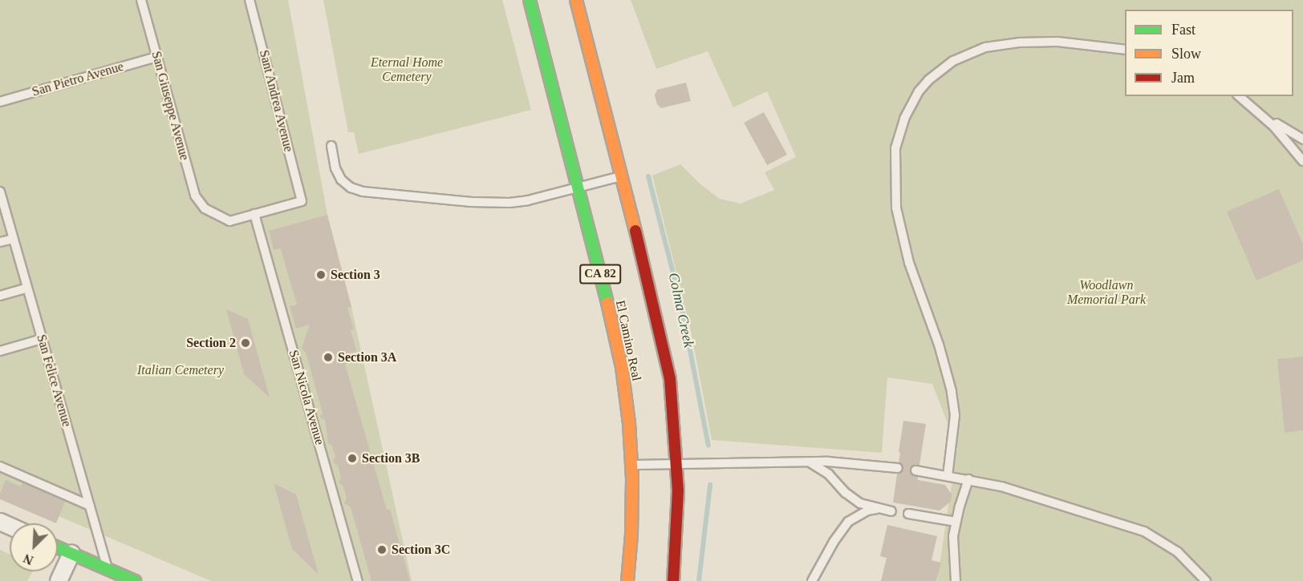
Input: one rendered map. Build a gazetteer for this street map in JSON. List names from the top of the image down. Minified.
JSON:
{"streets":{"main road":["CA 82","El Camino Real"],"lane":["San Pietro Avenue","Sant Andrea Avenue","San Giuseppe Avenue","San Felice Avenue","San Nicola Avenue"]},"crossings":[["San Pietro Avenue","San Giuseppe Avenue"],["Sant Andrea Avenue","San Giuseppe Avenue"],["Sant Andrea Avenue","San Nicola Avenue"],["San Giuseppe Avenue","San Nicola Avenue"]],"water":["Colma Creek"],"parks":["Eternal Home Cemetery","Woodlawn Memorial Park","Italian Cemetery"],"places":["Section 3","Section 2","Section 3A","Section 3B","Section 3C"],"legend":["Fast","Slow","Jam"],"north":"bottom left"}
